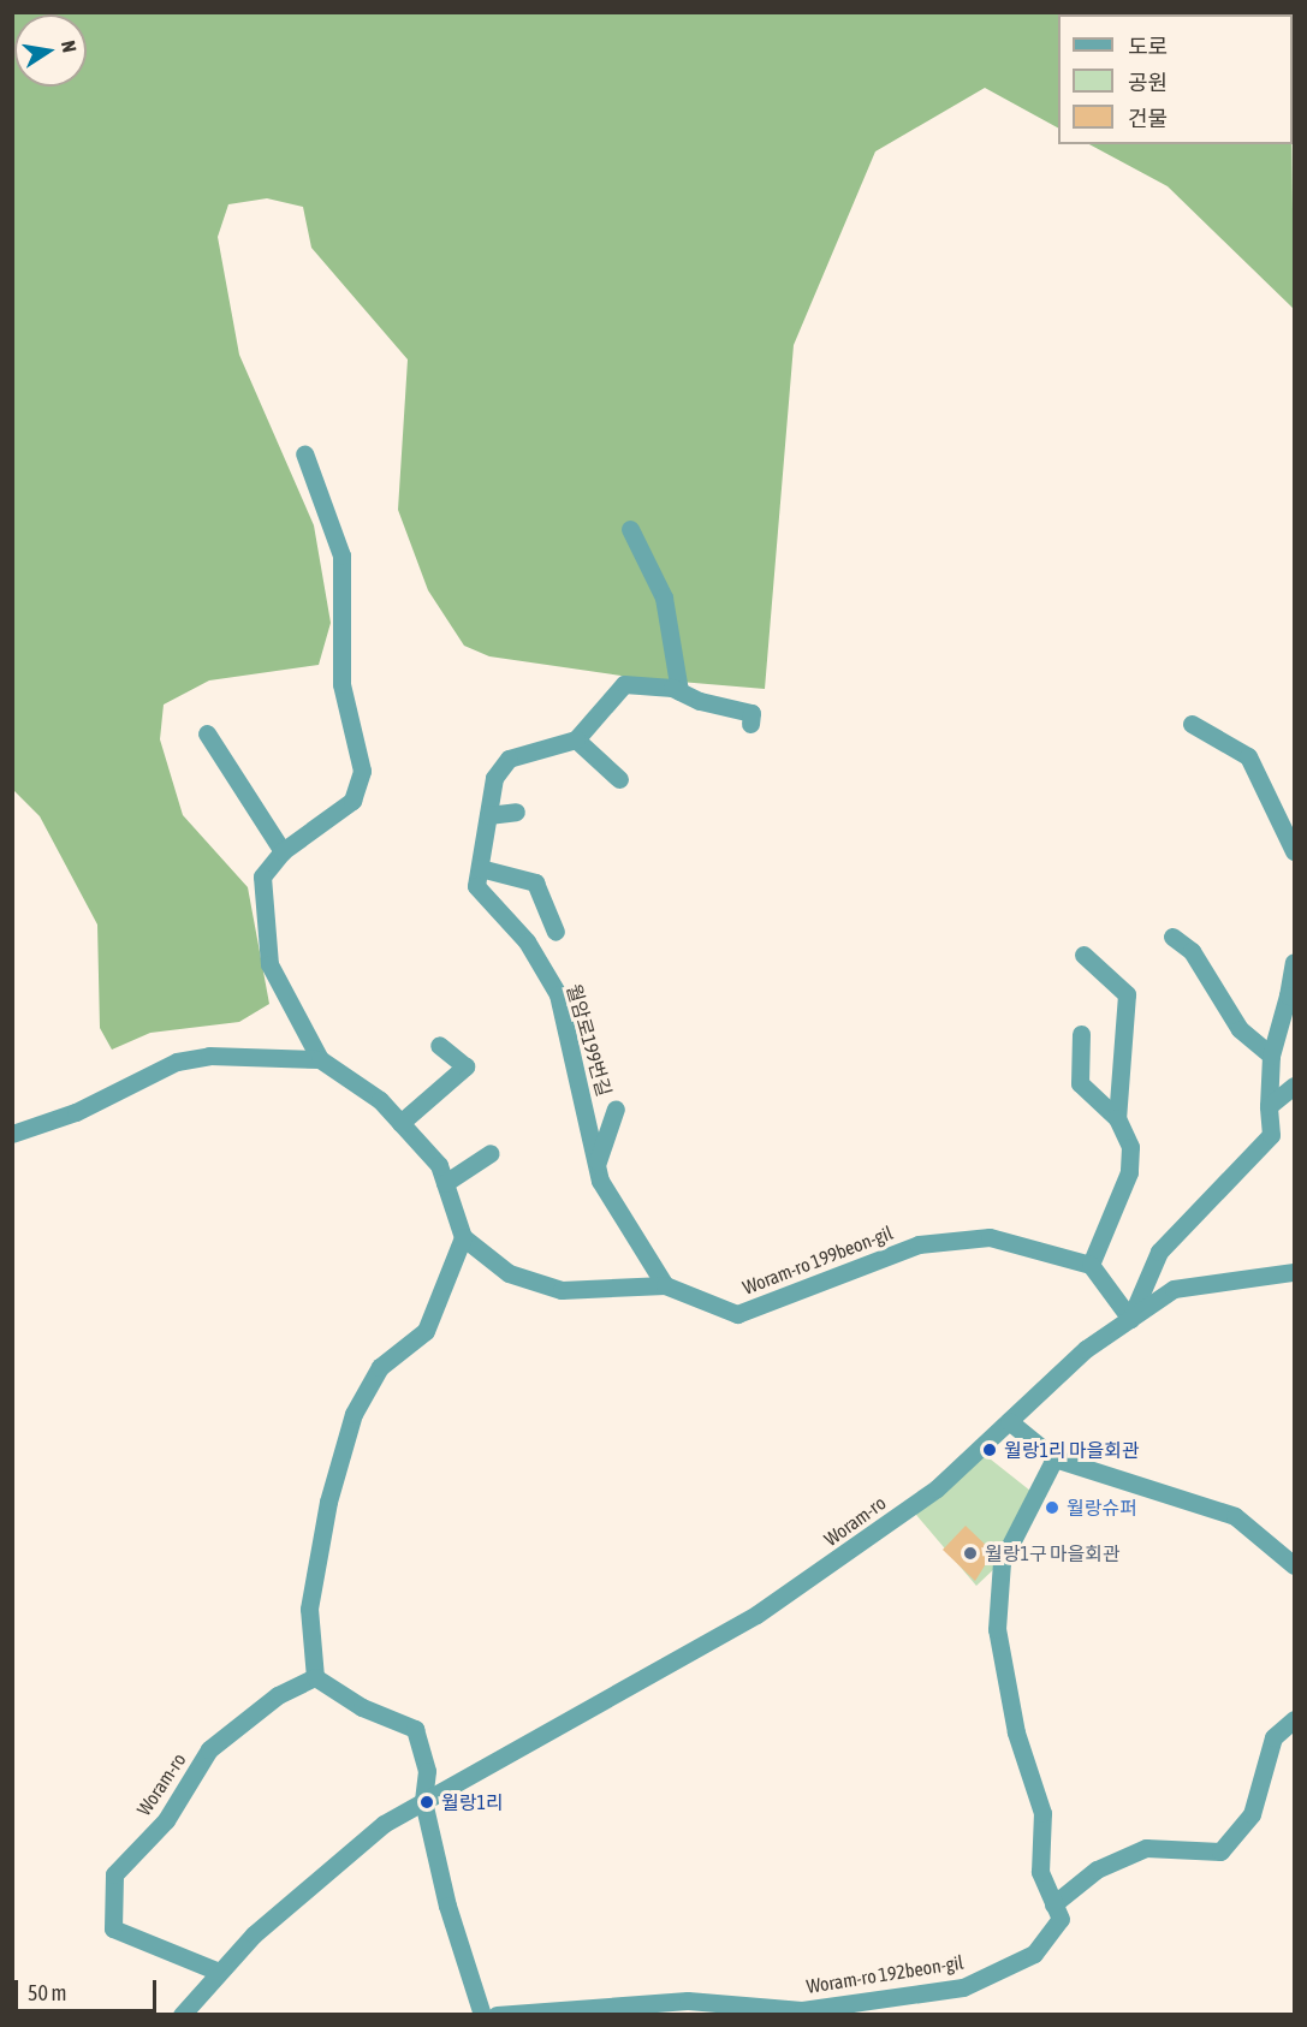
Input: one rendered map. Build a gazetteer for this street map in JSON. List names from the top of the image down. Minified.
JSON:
{"streets":{"street":["월암로199번길","Woram-ro 199beon-gil","Woram-ro","Woram-ro 192beon-gil"]},"crossings":[["월암로199번길","Woram-ro 199beon-gil"]],"places":["월랑1리 마을회관","월랑슈퍼","월랑1구 마을회관","월랑1리"],"legend":["도로","공원","건물"],"scale_bar":"50 m","north":"right"}
